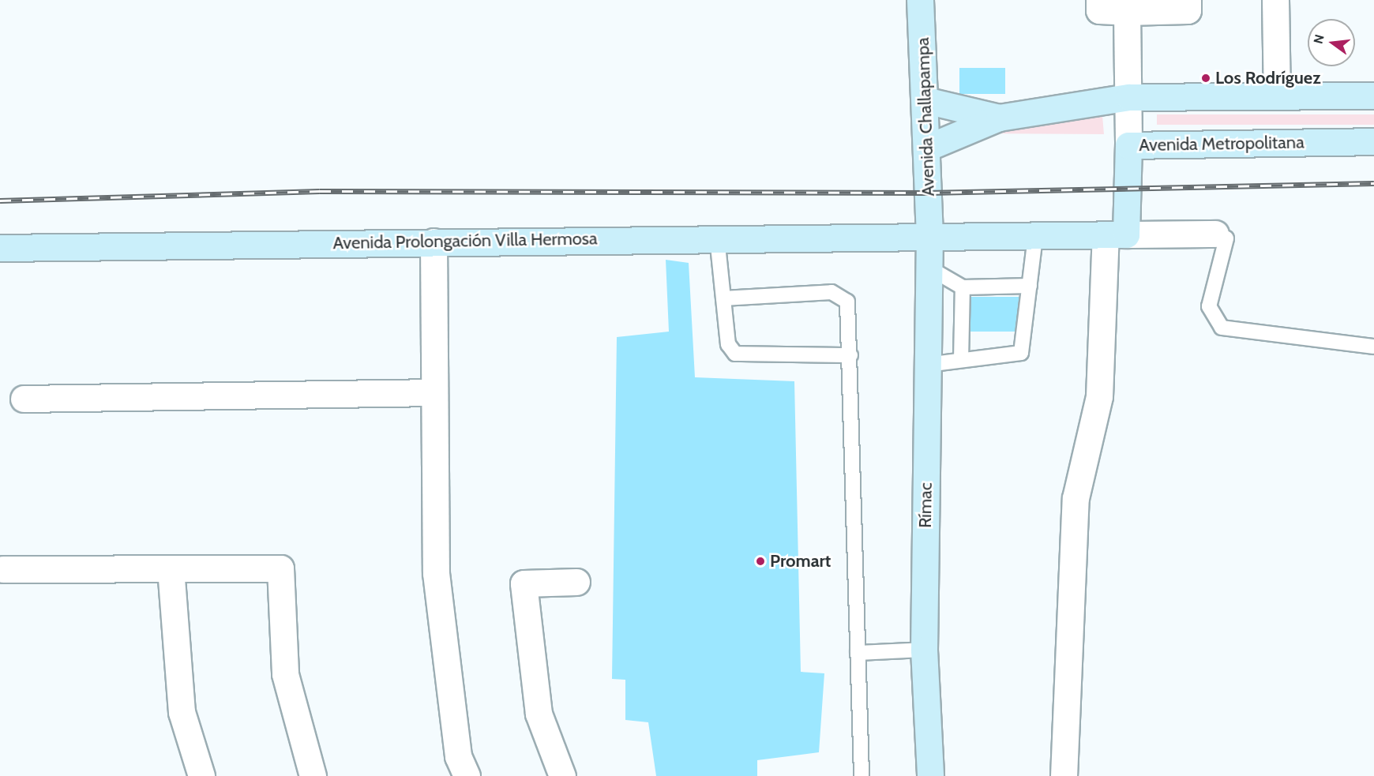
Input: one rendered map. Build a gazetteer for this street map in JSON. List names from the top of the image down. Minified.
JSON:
{"streets":{"main road":["Avenida Challapampa","Avenida Metropolitana","Avenida Prolongación Villa Hermosa","Rímac"]},"crossings":[["Avenida Challapampa","Avenida Prolongación Villa Hermosa"],["Avenida Challapampa","Rímac"],["Avenida Prolongación Villa Hermosa","Rímac"]],"places":["Los Rodríguez","Promart"],"north":"left"}
